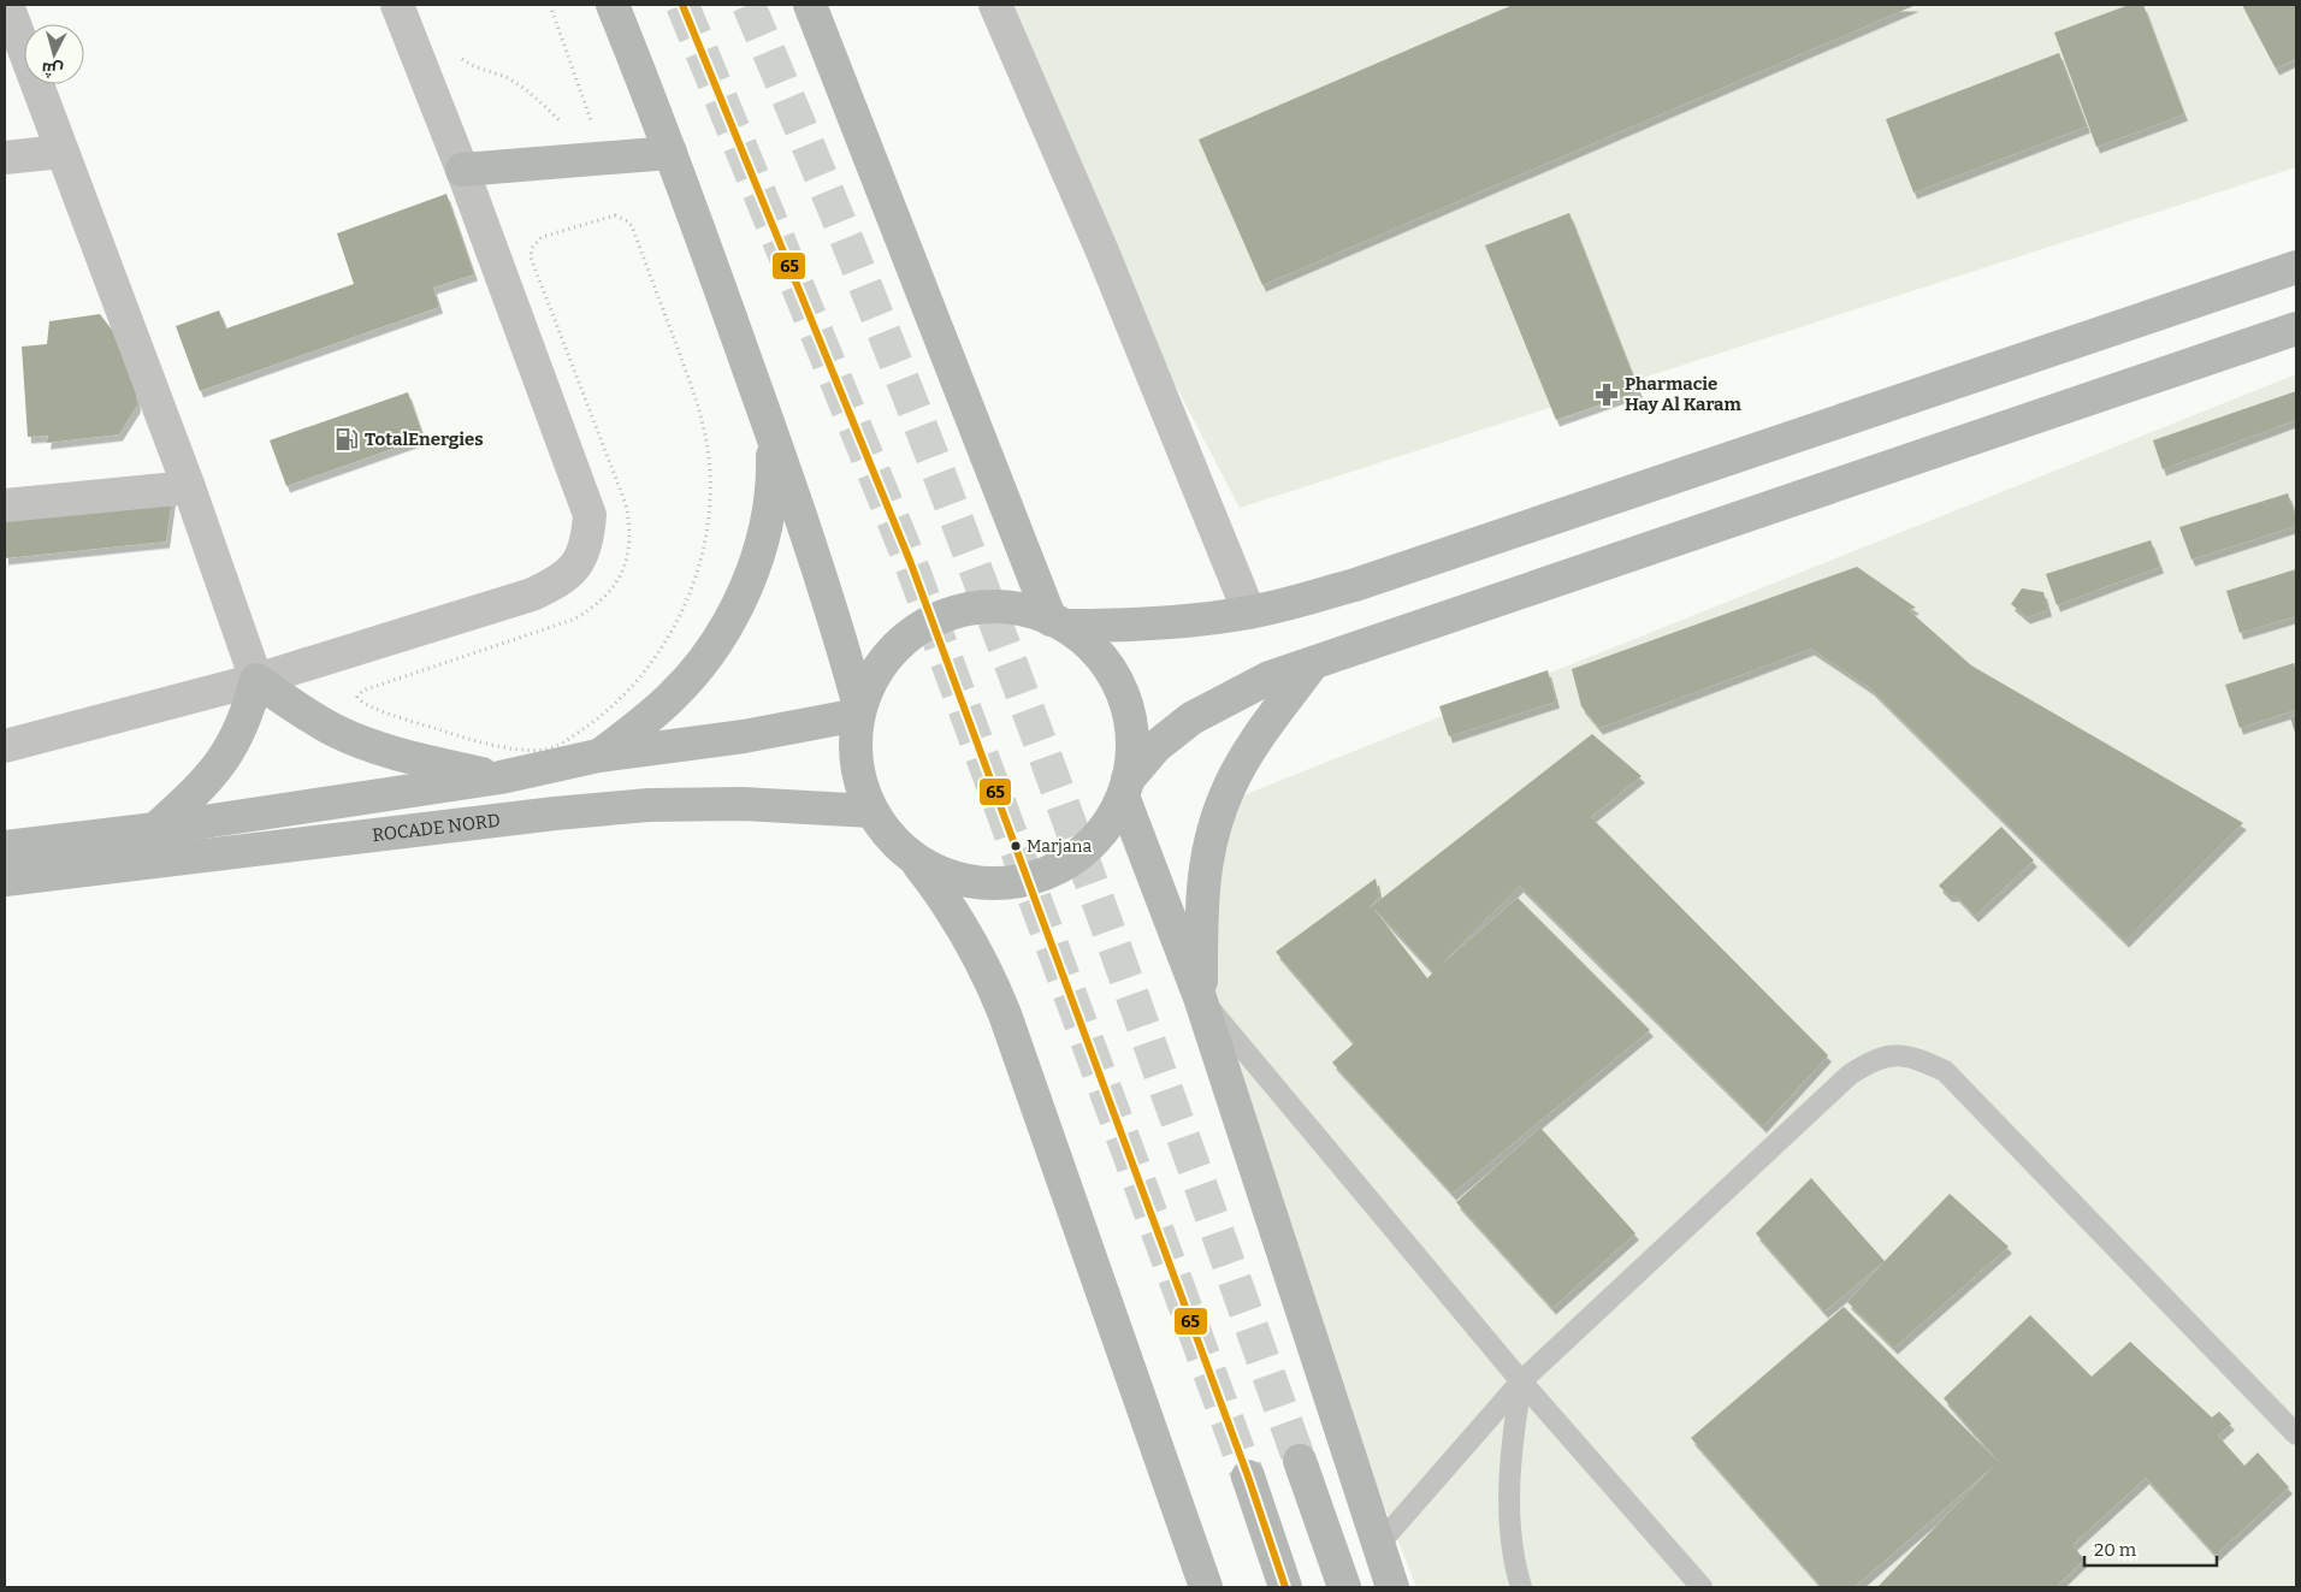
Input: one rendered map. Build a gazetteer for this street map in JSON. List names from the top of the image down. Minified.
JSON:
{"streets":{"highway":["ROCADE NORD"]},"places":{"pharmacy":["Pharmacie Hay Al Karam"],"fuel station":["TotalEnergies"],"other":["Marjana"]},"lines":["transit line 65"],"scale_bar":"20 m","north":"bottom"}
